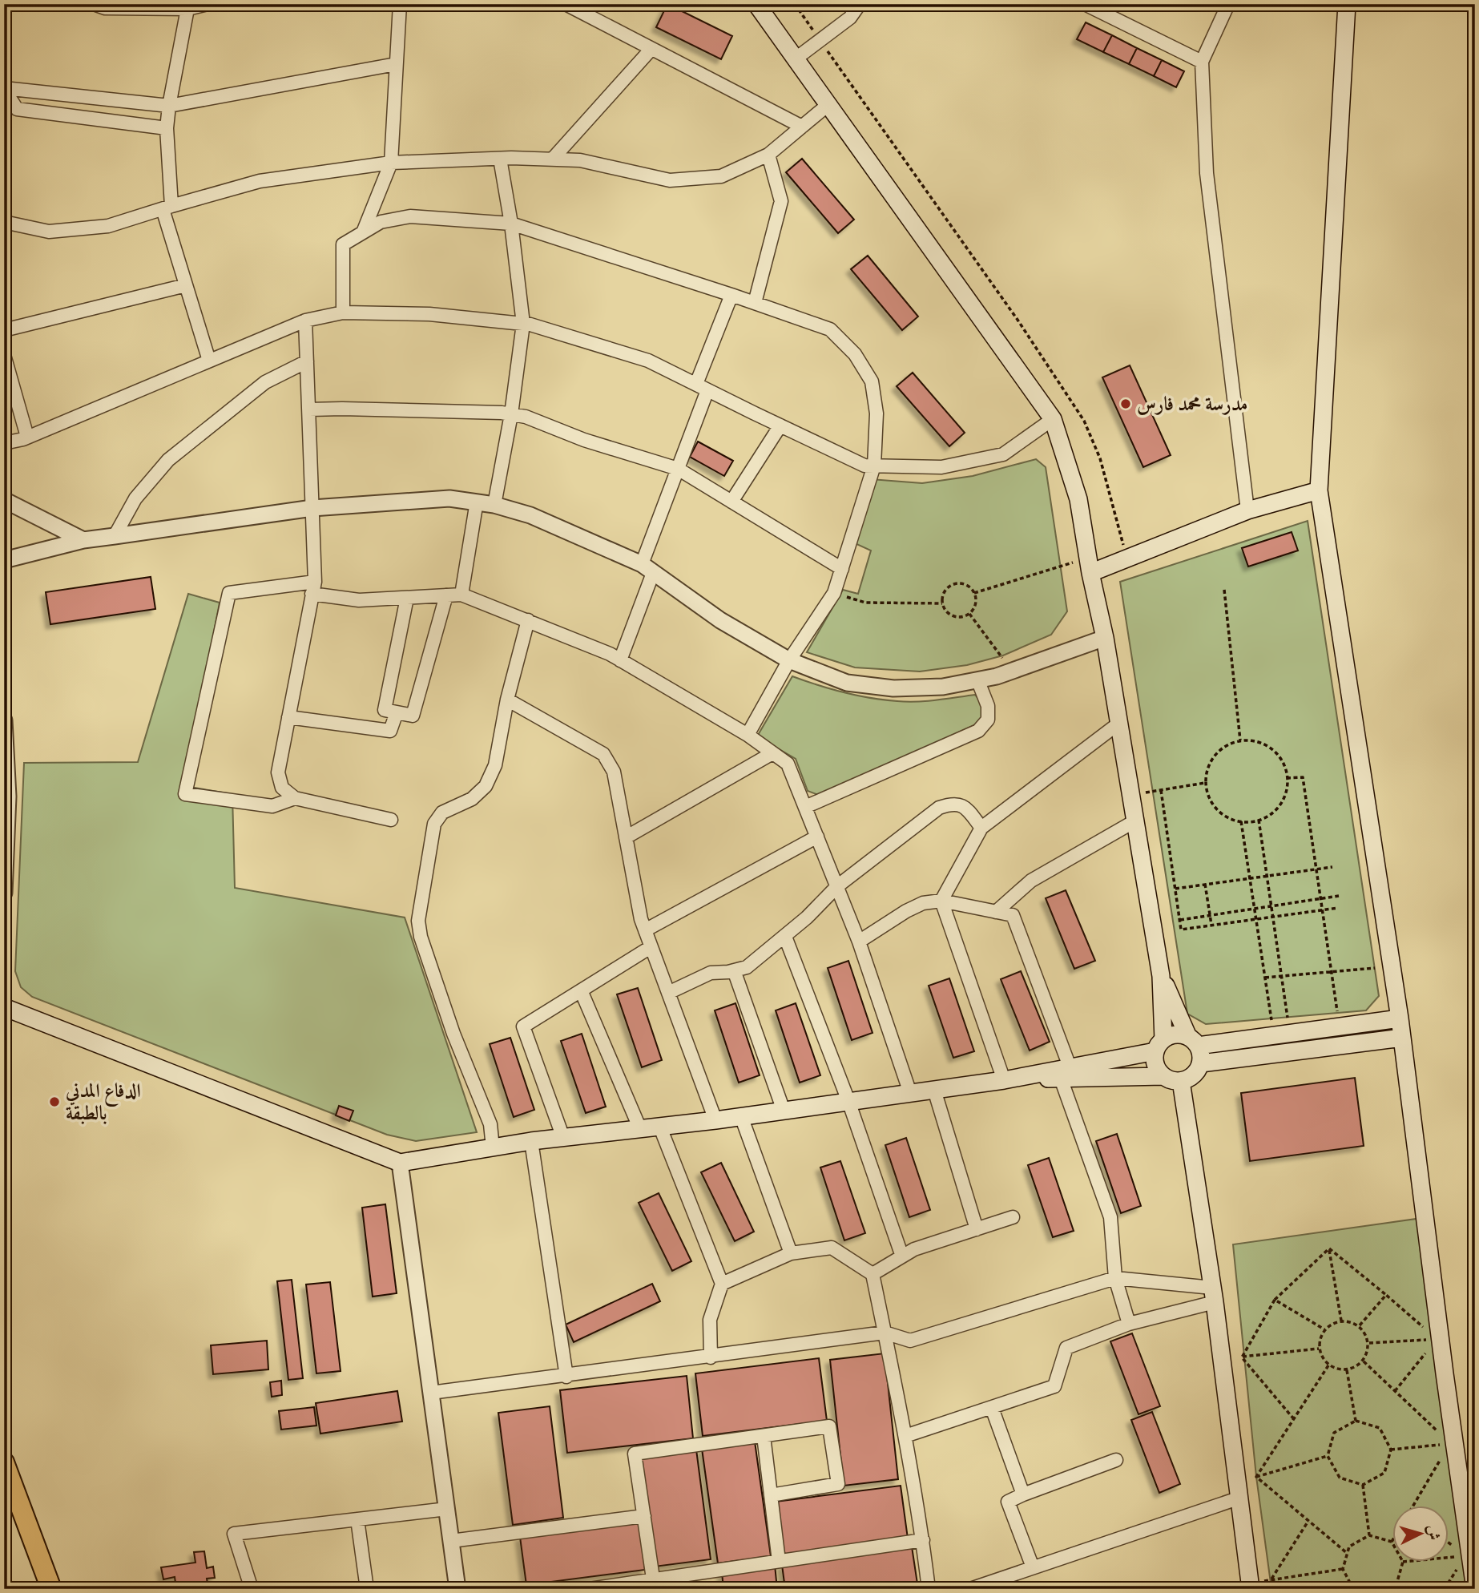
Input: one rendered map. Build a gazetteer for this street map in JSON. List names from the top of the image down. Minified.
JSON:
{"places":["مدرسة محمد فارس","الدفاع المدني بالطبقة"],"north":"right"}
